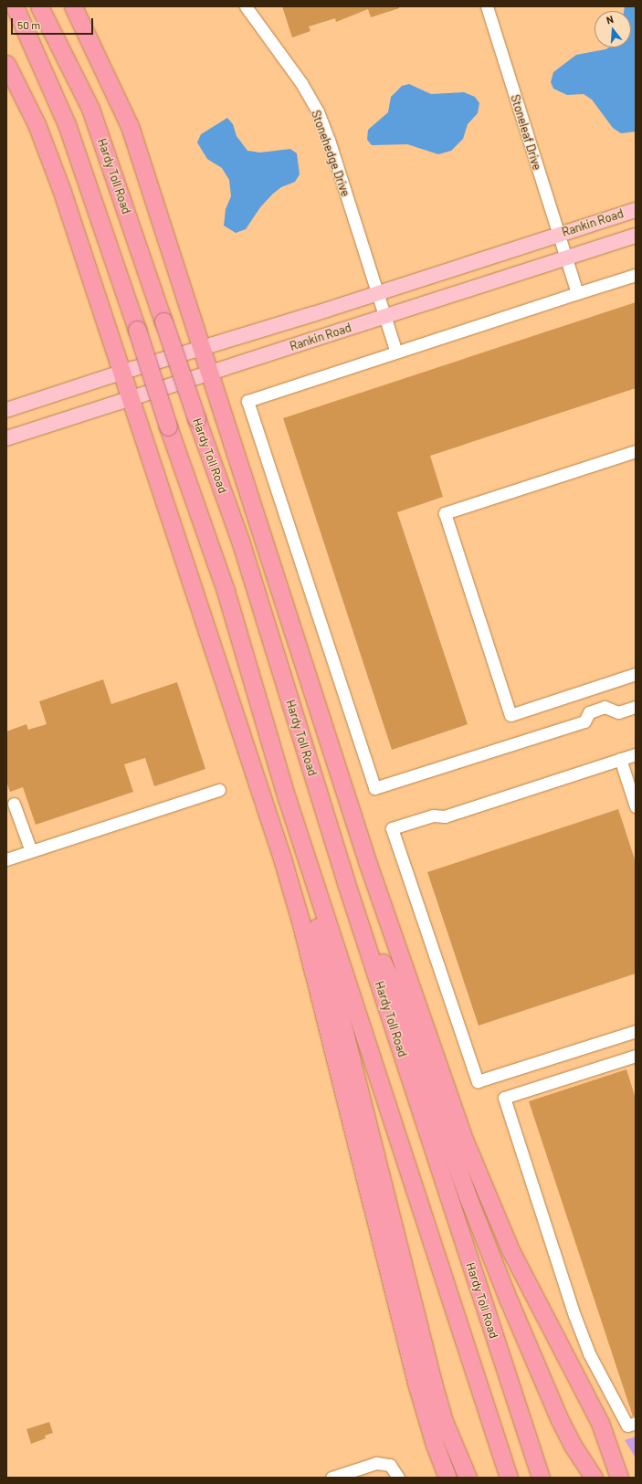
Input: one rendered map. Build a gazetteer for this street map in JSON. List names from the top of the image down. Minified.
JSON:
{"streets":{"highway":["Hardy Toll Road"],"main road":["Rankin Road"],"street":["Stoneleaf Drive","Stonehedge Drive"]},"crossings":[["Stoneleaf Drive","Rankin Road"],["Stonehedge Drive","Rankin Road"]],"scale_bar":"50 m","north":"top"}
